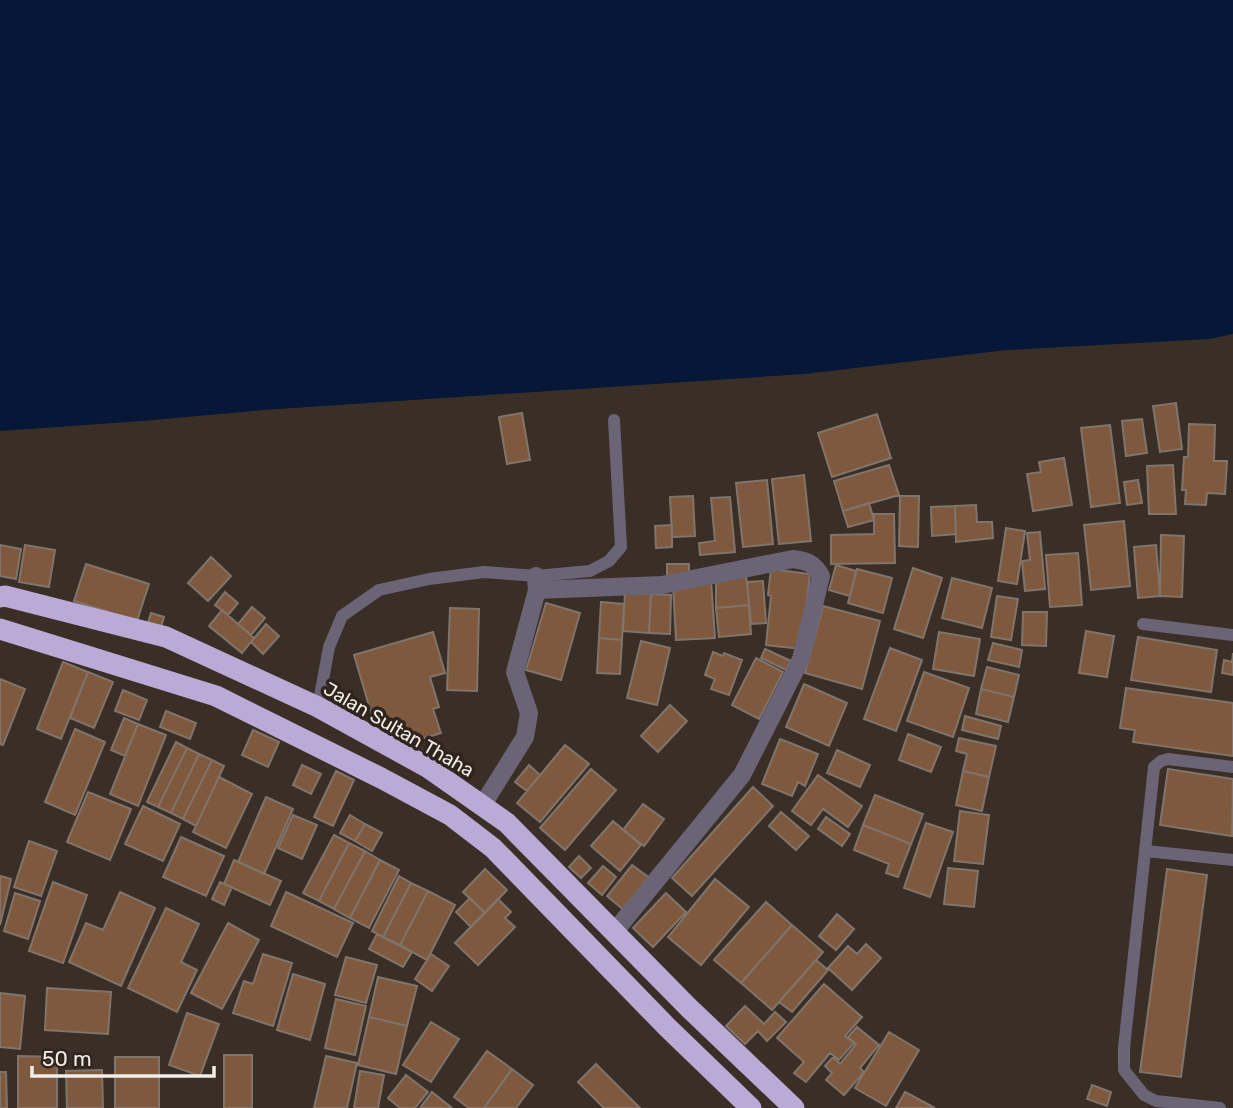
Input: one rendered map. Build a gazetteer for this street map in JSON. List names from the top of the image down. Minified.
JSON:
{"streets":{"highway":["Jalan Sultan Thaha"]},"scale_bar":"50 m"}
